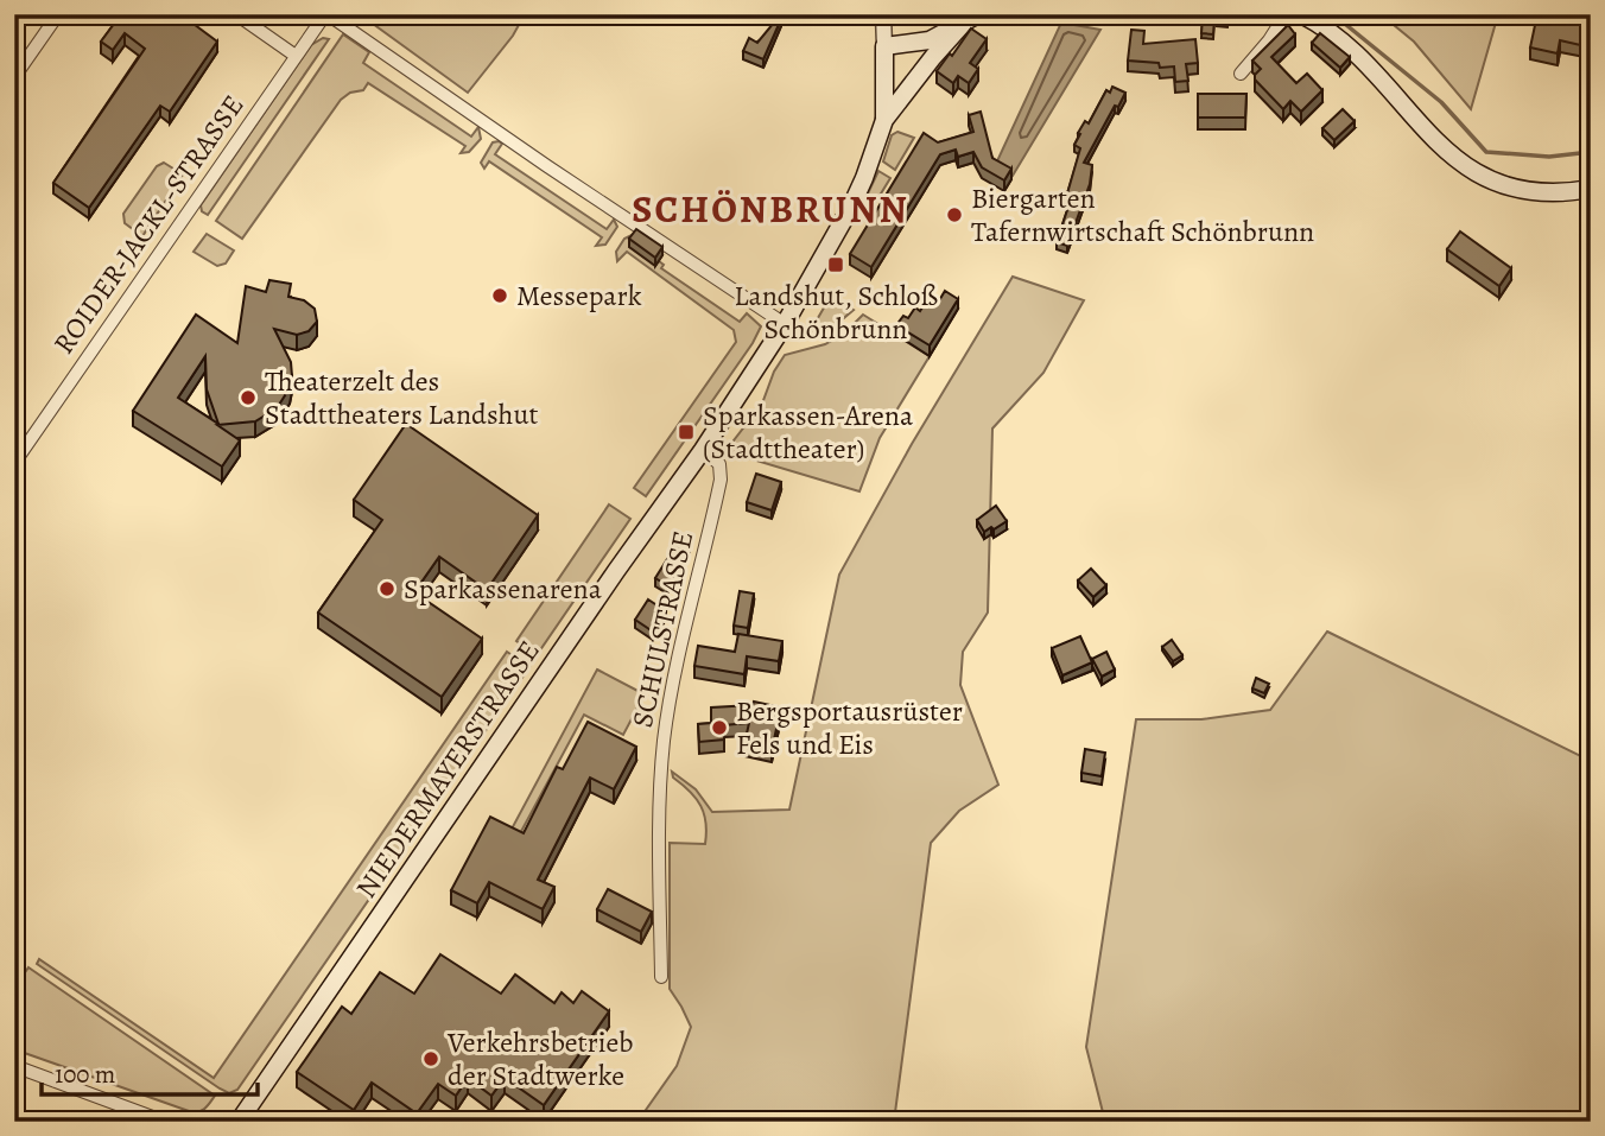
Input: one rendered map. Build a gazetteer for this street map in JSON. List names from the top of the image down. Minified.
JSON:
{"streets":{"main road":["NIEDERMAYERSTRASSE"],"street":["ROIDER-JACKL-STRASSE","SCHULSTRASSE"]},"crossings":[["ROIDER-JACKL-STRASSE","NIEDERMAYERSTRASSE"],["SCHULSTRASSE","NIEDERMAYERSTRASSE"]],"districts":["SCHÖNBRUNN"],"places":{"other":["Biergarten Tafernwirtschaft Schönbrunn","Messepark","Theaterzelt des Stadttheaters Landshut","Sparkassenarena","Bergsportausrüster Fels und Eis","Verkehrsbetrieb der Stadtwerke"],"transit":["Landshut, Schloß Schönbrunn","Sparkassen-Arena (Stadttheater)"]},"scale_bar":"100 m"}
